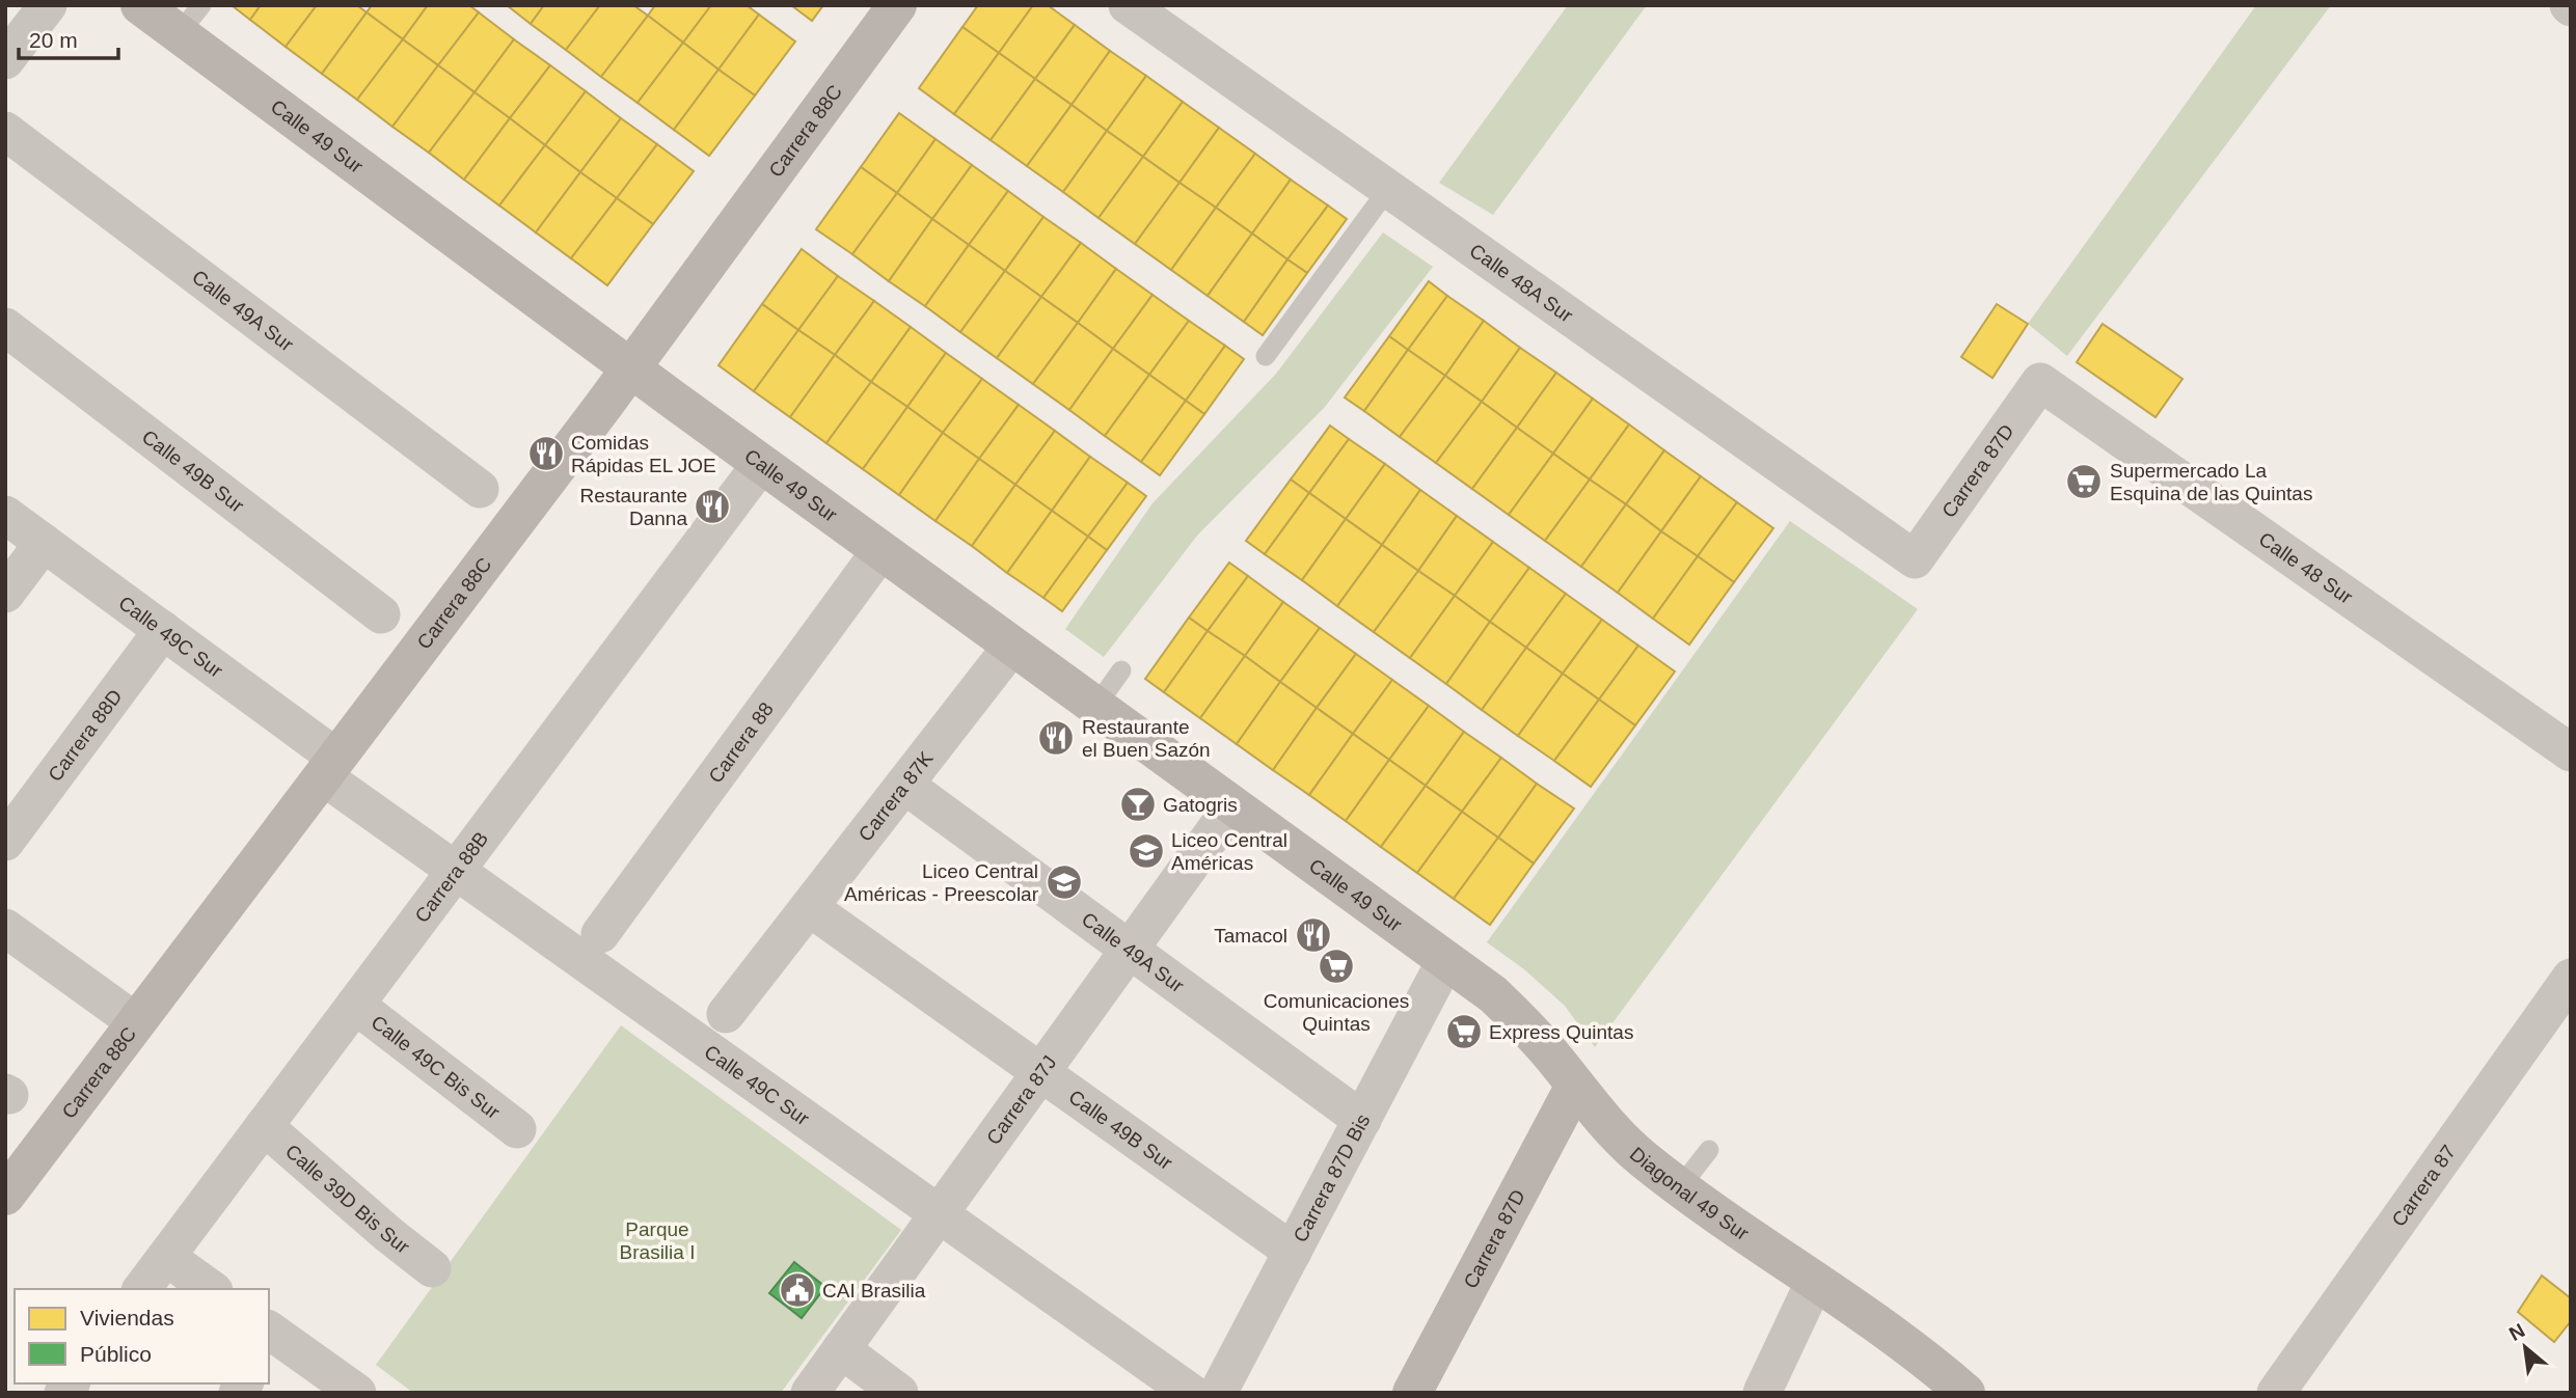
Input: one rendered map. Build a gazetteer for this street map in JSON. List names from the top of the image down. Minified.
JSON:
{"streets":{"street":["Carrera 88C","Calle 49 Sur","Calle 48A Sur","Calle 49A Sur","Calle 49B Sur","Carrera 87D","Calle 48 Sur","Calle 49C Sur","Carrera 88D","Carrera 88","Carrera 87K","Carrera 88B","Calle 49C Bis Sur","Carrera 87J","Carrera 87D Bis","Carrera 87","Diagonal 49 Sur","Calle 39D Bis Sur"]},"crossings":[["Carrera 88C","Calle 49 Sur"],["Carrera 88C","Calle 49C Sur"],["Calle 49 Sur","Carrera 88"],["Calle 49 Sur","Carrera 87K"],["Calle 49 Sur","Carrera 88B"],["Calle 49 Sur","Carrera 87J"],["Calle 49 Sur","Carrera 87D Bis"],["Calle 49 Sur","Diagonal 49 Sur"],["Calle 48A Sur","Carrera 87D"],["Calle 49A Sur","Carrera 87K"],["Calle 49A Sur","Carrera 87J"],["Calle 49A Sur","Carrera 87D Bis"],["Calle 49B Sur","Carrera 87K"],["Calle 49B Sur","Carrera 87J"],["Calle 49B Sur","Carrera 87D Bis"],["Carrera 87D","Calle 48 Sur"],["Carrera 87D","Diagonal 49 Sur"],["Calle 49C Sur","Carrera 88D"],["Calle 49C Sur","Carrera 88B"],["Calle 49C Sur","Carrera 87J"],["Carrera 88B","Calle 49C Bis Sur"],["Carrera 88B","Calle 39D Bis Sur"],["Carrera 87D Bis","Diagonal 49 Sur"]],"parks":["Parque Brasilia I"],"places":{"restaurant":["Comidas Rápidas EL JOE","Restaurante Danna","Restaurante el Buen Sazón","Tamacol"],"supermarket":["Supermercado La Esquina de las Quintas","Comunicaciones Quintas","Express Quintas"],"bar":["Gatogris"],"school or university":["Liceo Central Américas","Liceo Central Américas - Preescolar"],"public building":["CAI Brasilia"]},"legend":["Viviendas","Público"],"scale_bar":"20 m","north":"top left"}
